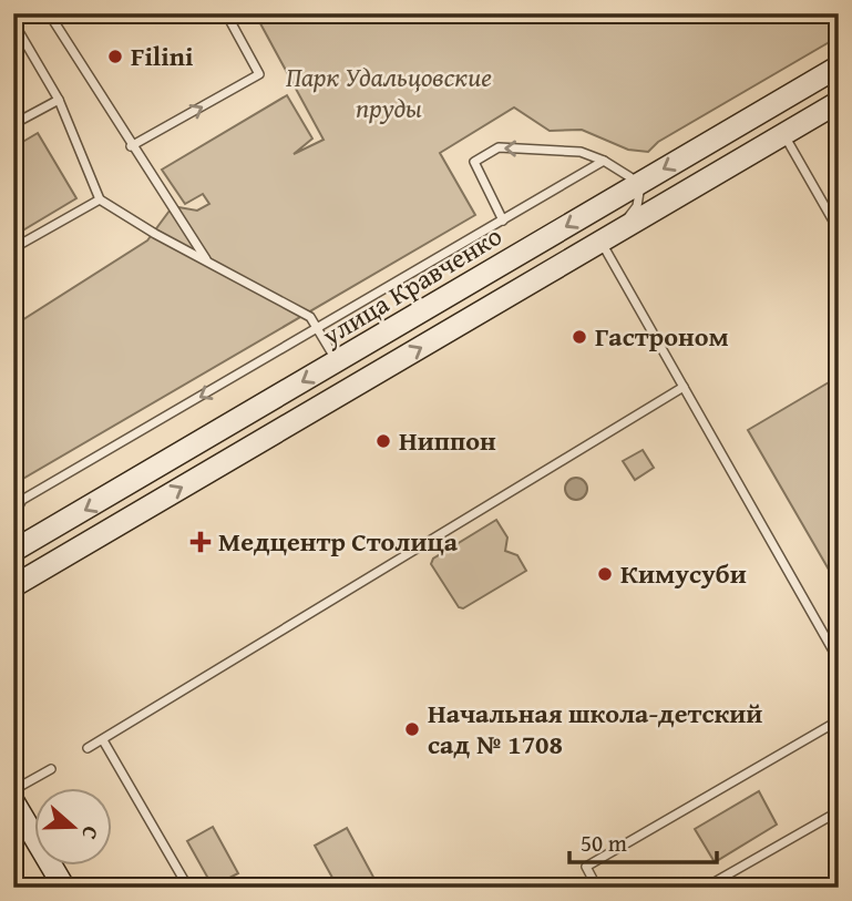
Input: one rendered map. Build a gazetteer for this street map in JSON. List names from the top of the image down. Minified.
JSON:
{"streets":{"street":["улица Кравченко"]},"parks":["Парк Удальцовские пруды"],"places":{"other":["Filini","Гастроном","Ниппон","Кимусуби","Начальная школа-детский сад № 1708"],"health":["Медцентр Столица"]},"scale_bar":"50 m","north":"right"}
